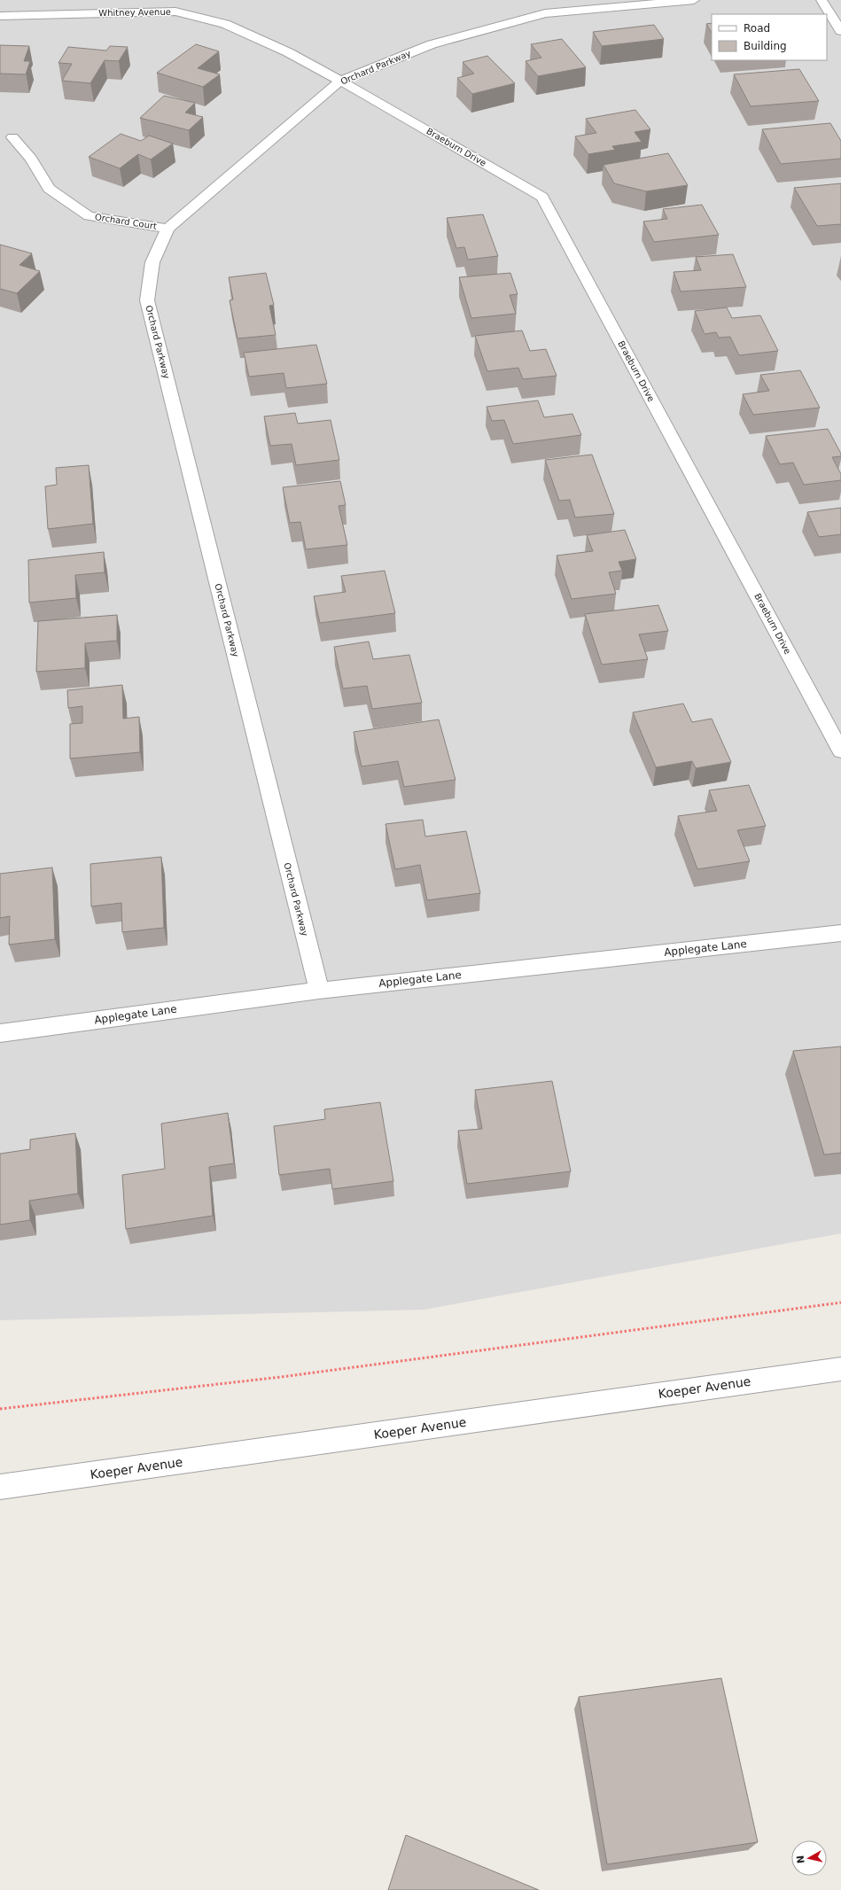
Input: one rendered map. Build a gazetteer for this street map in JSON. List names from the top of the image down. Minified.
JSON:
{"streets":{"street":["Whitney Avenue","Orchard Parkway","Braeburn Drive","Orchard Court","Applegate Lane","Koeper Avenue"]},"crossings":[["Whitney Avenue","Orchard Parkway"],["Whitney Avenue","Braeburn Drive"],["Orchard Parkway","Braeburn Drive"],["Orchard Parkway","Orchard Court"],["Orchard Parkway","Applegate Lane"]],"legend":["Road","Building"],"north":"left"}
